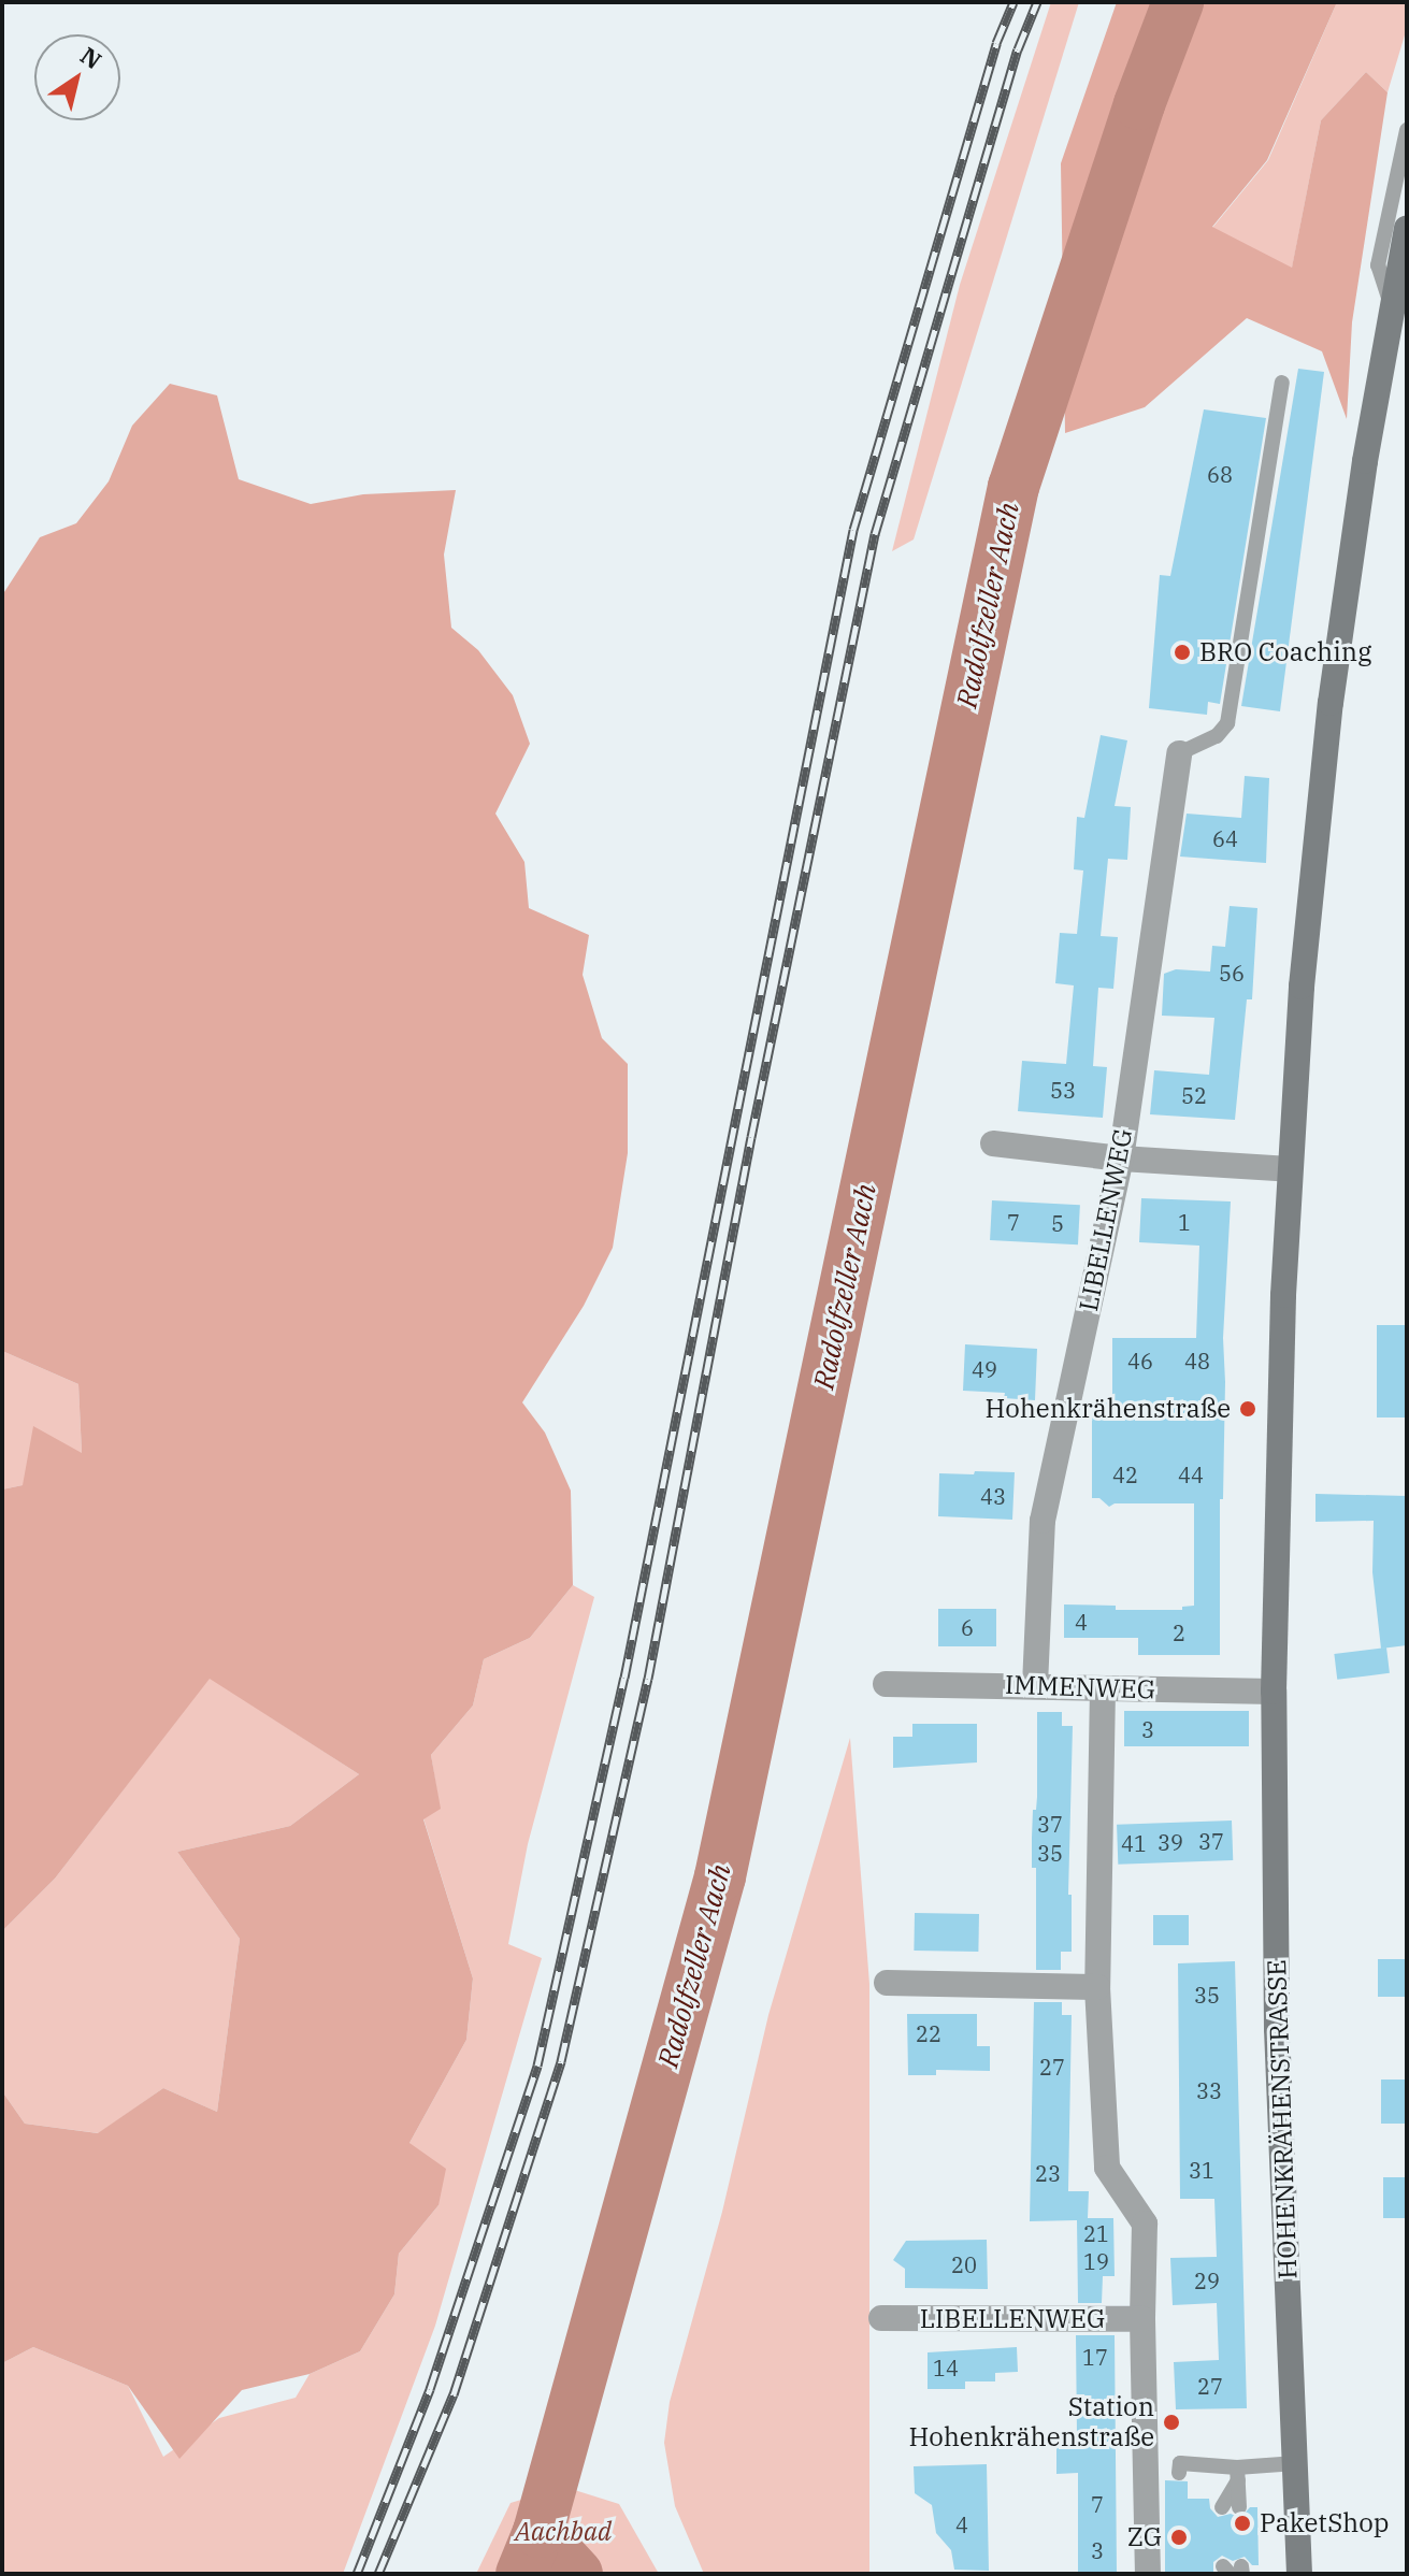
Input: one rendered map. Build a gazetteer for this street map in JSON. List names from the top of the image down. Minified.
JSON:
{"streets":{"main road":["HOHENKRÄHENSTRASSE"],"street":["LIBELLENWEG","IMMENWEG"]},"crossings":[["LIBELLENWEG","IMMENWEG"],["IMMENWEG","HOHENKRÄHENSTRASSE"]],"water":["Radolfzeller Aach"],"parks":["Aachbad"],"places":["BRO Coaching","Hohenkrähenstraße","Station Hohenkrähenstraße","PaketShop","ZG"],"house_numbers":["68","64","56","53","52","7","1","5","46","48","49","42","44","43","4","6","2","3","37","37","39","41","35","35","22","27","33","31","23","21","19","20","29","17","14","27","7","4","3"],"north":"top right"}
